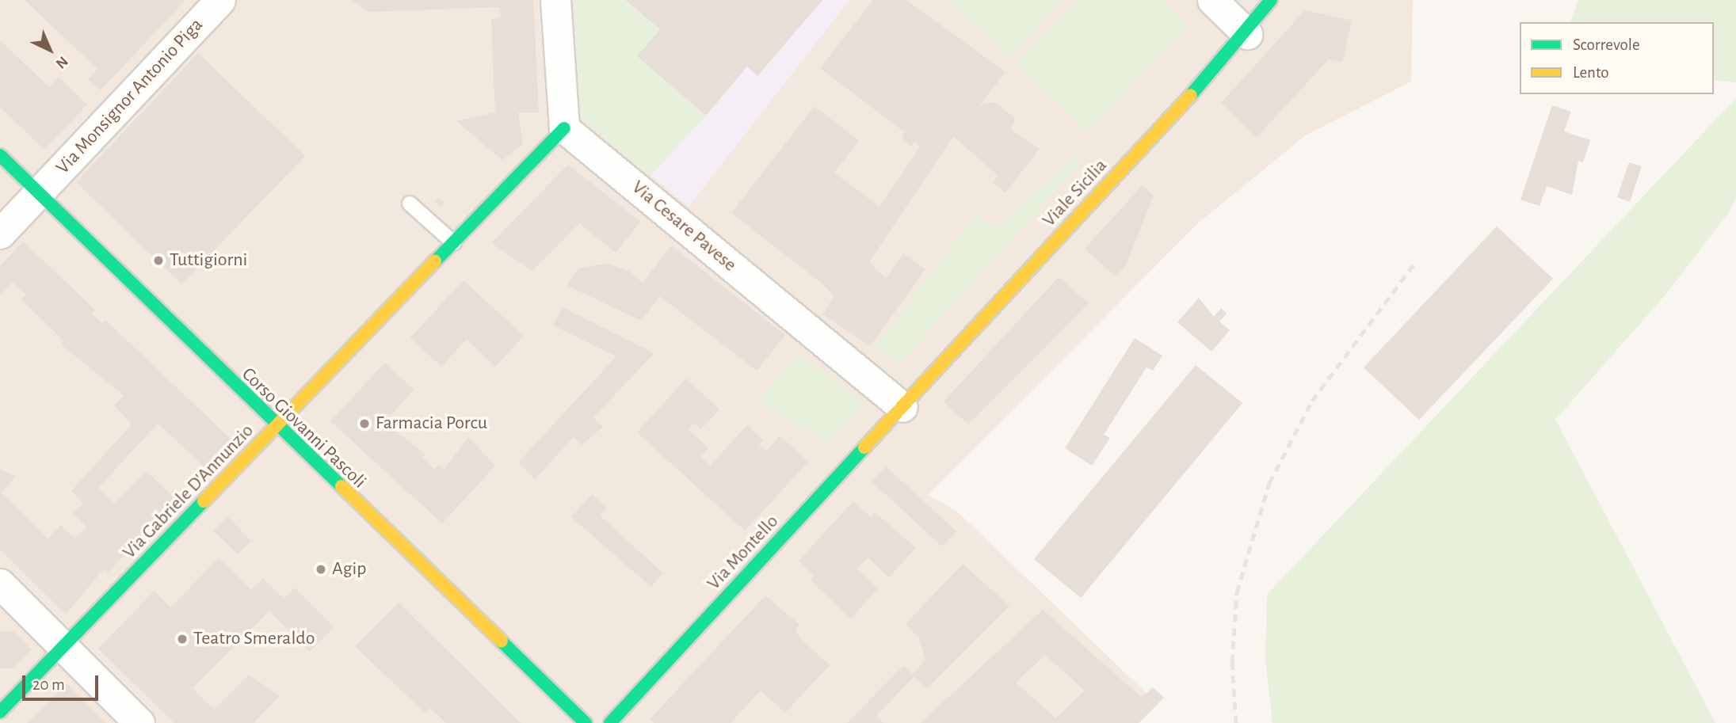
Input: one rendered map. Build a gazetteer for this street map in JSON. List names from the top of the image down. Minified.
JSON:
{"streets":{"main road":["Viale Sicilia","Corso Giovanni Pascoli","Via Gabriele D'Annunzio","Via Montello"],"street":["Via Monsignor Antonio Piga","Via Cesare Pavese"]},"crossings":[["Via Monsignor Antonio Piga","Corso Giovanni Pascoli"],["Viale Sicilia","Via Cesare Pavese"],["Viale Sicilia","Via Montello"],["Via Cesare Pavese","Via Gabriele D'Annunzio"],["Via Cesare Pavese","Via Montello"],["Corso Giovanni Pascoli","Via Gabriele D'Annunzio"]],"places":["Tuttigiorni","Farmacia Porcu","Agip","Teatro Smeraldo"],"legend":["Scorrevole","Lento"],"scale_bar":"20 m","north":"bottom right"}
